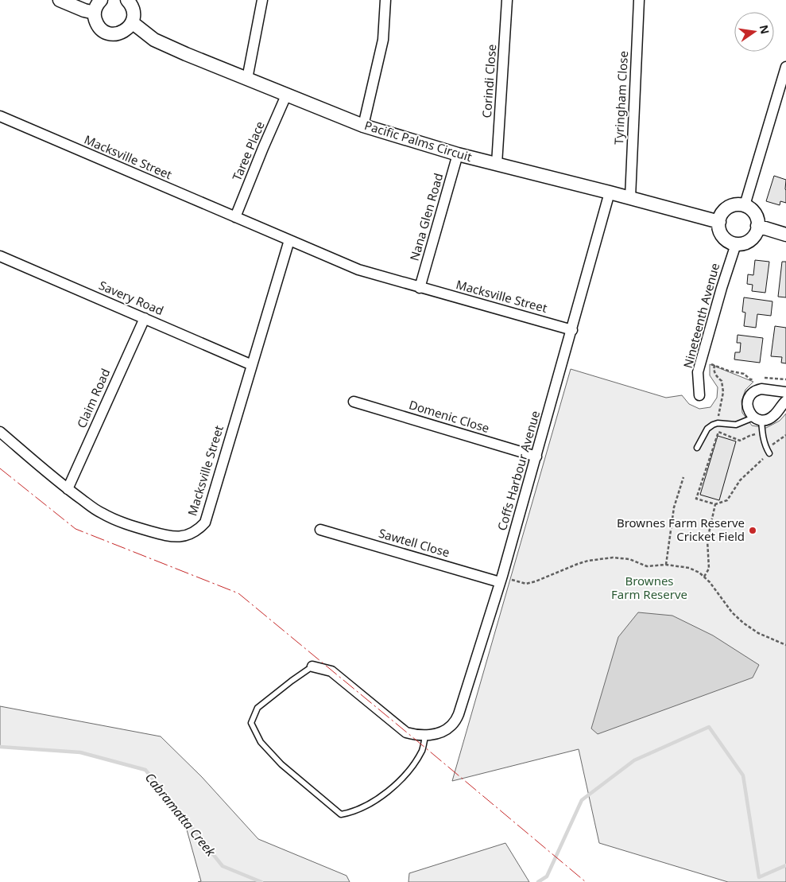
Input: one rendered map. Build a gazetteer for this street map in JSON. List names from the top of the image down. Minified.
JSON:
{"streets":{"street":["Corindi Close","Tyringham Close","Pacific Palms Circuit","Taree Place","Macksville Street","Nana Glen Road","Savery Road","Nineteenth Avenue","Claim Road","Domenic Close","Coffs Harbour Avenue","Sawtell Close"]},"crossings":[["Corindi Close","Pacific Palms Circuit"],["Tyringham Close","Pacific Palms Circuit"],["Pacific Palms Circuit","Taree Place"],["Pacific Palms Circuit","Nana Glen Road"],["Pacific Palms Circuit","Nineteenth Avenue"],["Pacific Palms Circuit","Coffs Harbour Avenue"],["Taree Place","Macksville Street"],["Macksville Street","Nana Glen Road"],["Macksville Street","Savery Road"],["Macksville Street","Claim Road"],["Macksville Street","Coffs Harbour Avenue"],["Savery Road","Claim Road"],["Domenic Close","Coffs Harbour Avenue"],["Coffs Harbour Avenue","Sawtell Close"]],"water":["Cabramatta Creek"],"parks":["Brownes Farm Reserve"],"places":["Brownes Farm Reserve Cricket Field"],"north":"right"}
